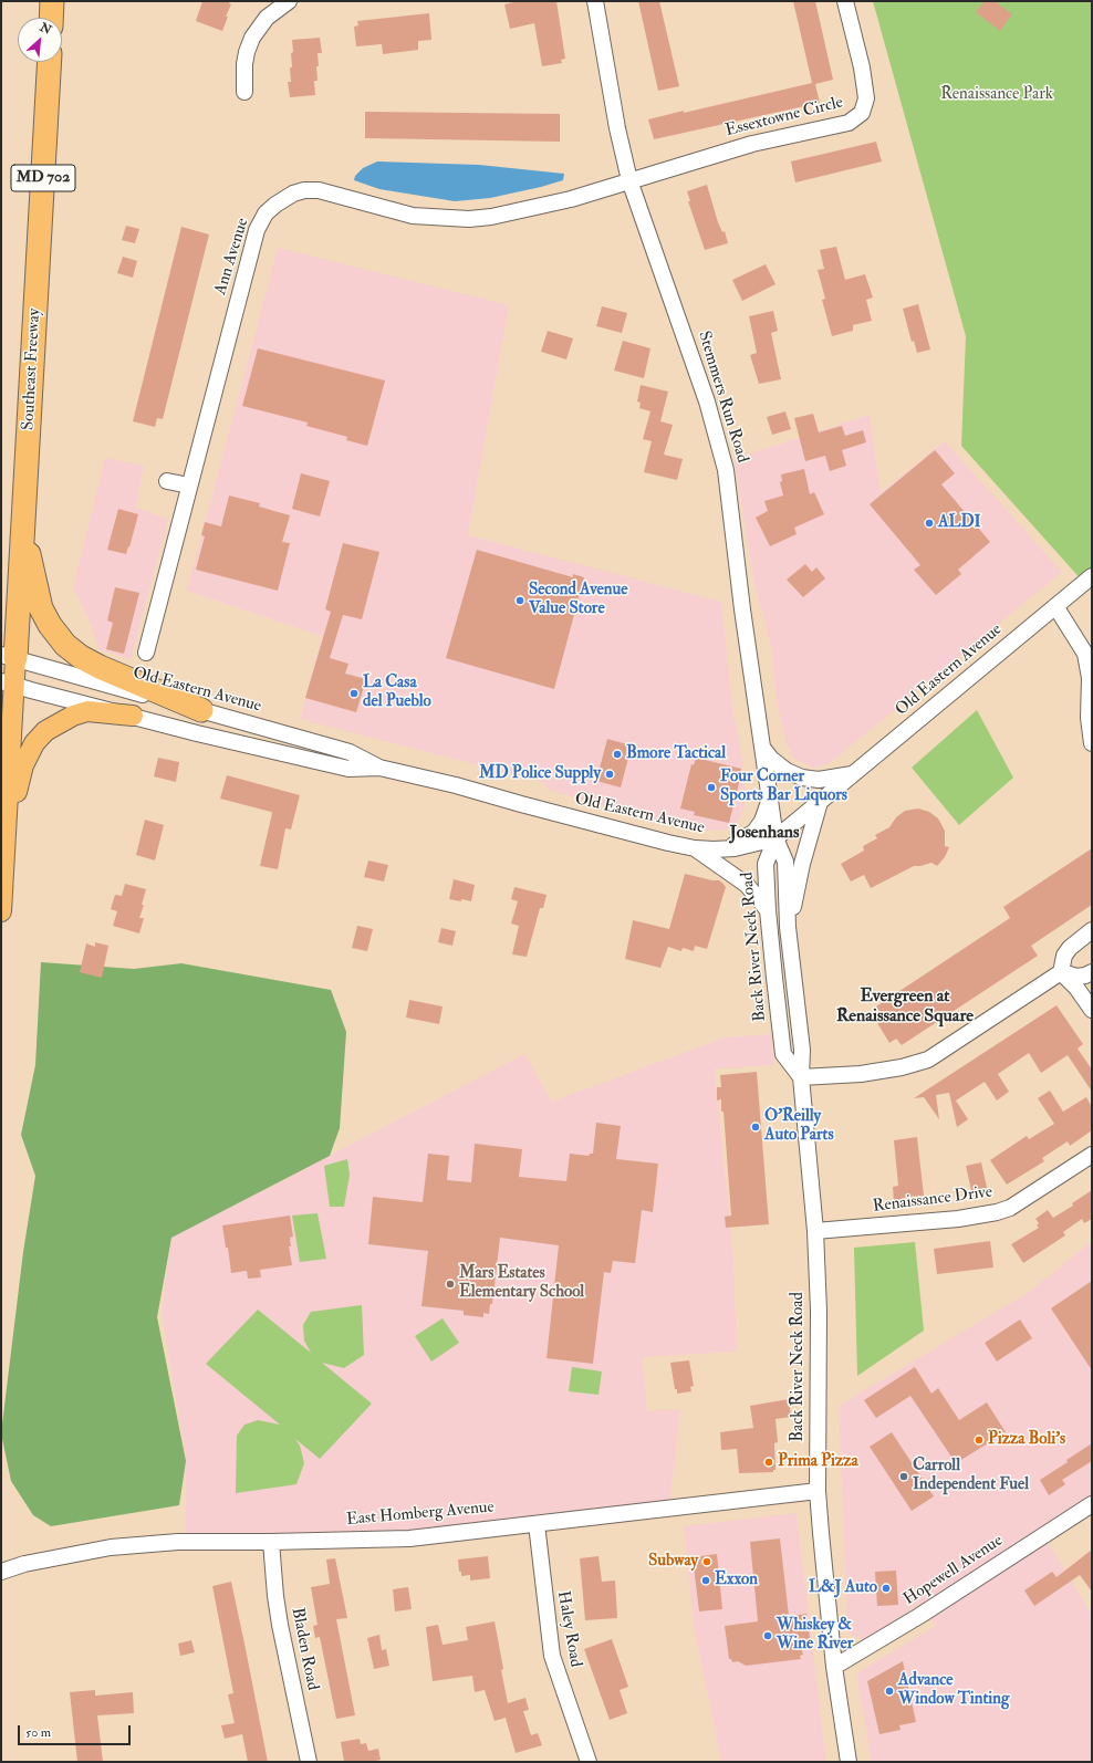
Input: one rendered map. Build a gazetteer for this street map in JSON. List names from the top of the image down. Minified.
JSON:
{"streets":{"highway":["MD 702","Southeast Freeway"],"street":["Essextowne Circle","Ann Avenue","Stemmers Run Road","Old Eastern Avenue","Back River Neck Road","Renaissance Drive","East Homberg Avenue","Hopewell Avenue","Haley Road","Bladen Road"]},"crossings":[["Essextowne Circle","Ann Avenue"],["Essextowne Circle","Stemmers Run Road"],["MD 702","Southeast Freeway"],["MD 702","Old Eastern Avenue"],["Ann Avenue","Stemmers Run Road"],["Southeast Freeway","Old Eastern Avenue"],["Stemmers Run Road","Old Eastern Avenue"],["Stemmers Run Road","Back River Neck Road"],["Old Eastern Avenue","Back River Neck Road"],["Back River Neck Road","Renaissance Drive"],["Back River Neck Road","East Homberg Avenue"],["Back River Neck Road","Hopewell Avenue"],["East Homberg Avenue","Haley Road"],["East Homberg Avenue","Bladen Road"]],"districts":["Josenhans","Evergreen at Renaissance Square"],"parks":["Renaissance Park"],"places":["ALDI","Second Avenue Value Store","La Casa del Pueblo","Bmore Tactical","MD Police Supply","Four Corner Sports Bar Liquors","O'Reilly Auto Parts","Mars Estates Elementary School","Pizza Boli's","Prima Pizza","Carroll Independent Fuel","Subway","Exxon","L&J Auto","Whiskey & Wine River","Advance Window Tinting"],"scale_bar":"50 m","north":"top right"}
